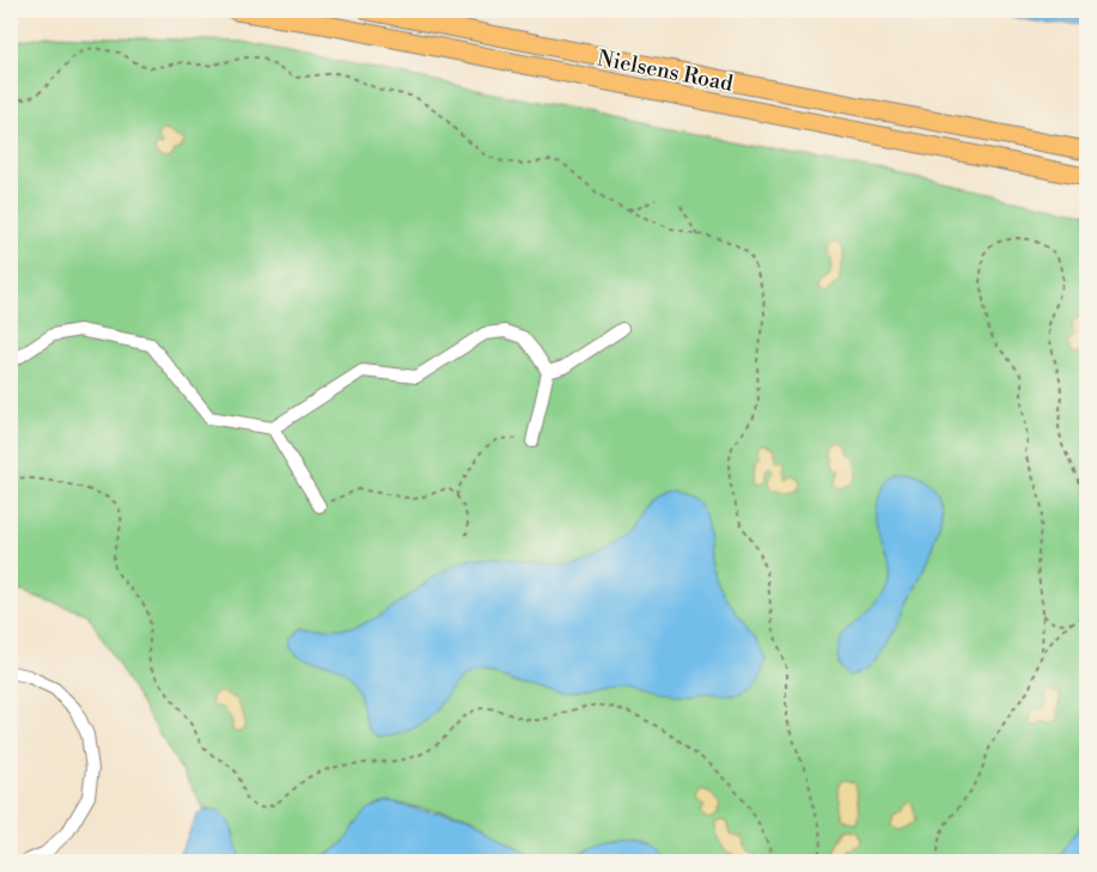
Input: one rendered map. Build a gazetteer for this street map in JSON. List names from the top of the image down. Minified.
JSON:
{"streets":{"main road":["Nielsens Road"]}}
